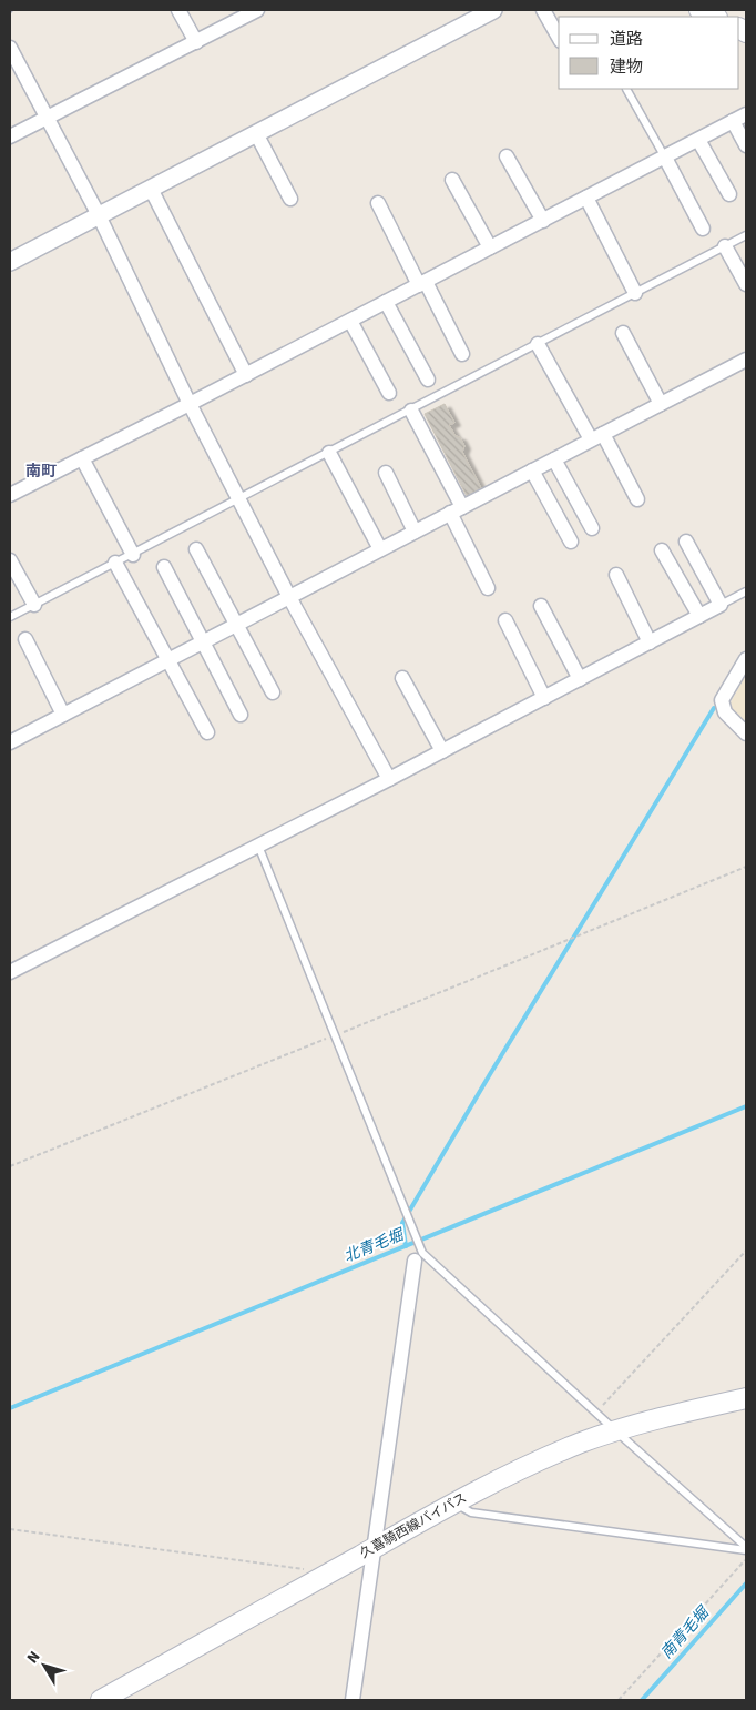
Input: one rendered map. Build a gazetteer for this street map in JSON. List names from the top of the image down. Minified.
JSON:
{"streets":{"main road":["久喜騎西線バイパス"]},"districts":["南町"],"water":["北青毛堀","南青毛堀"],"legend":["道路","建物"],"north":"top left"}
